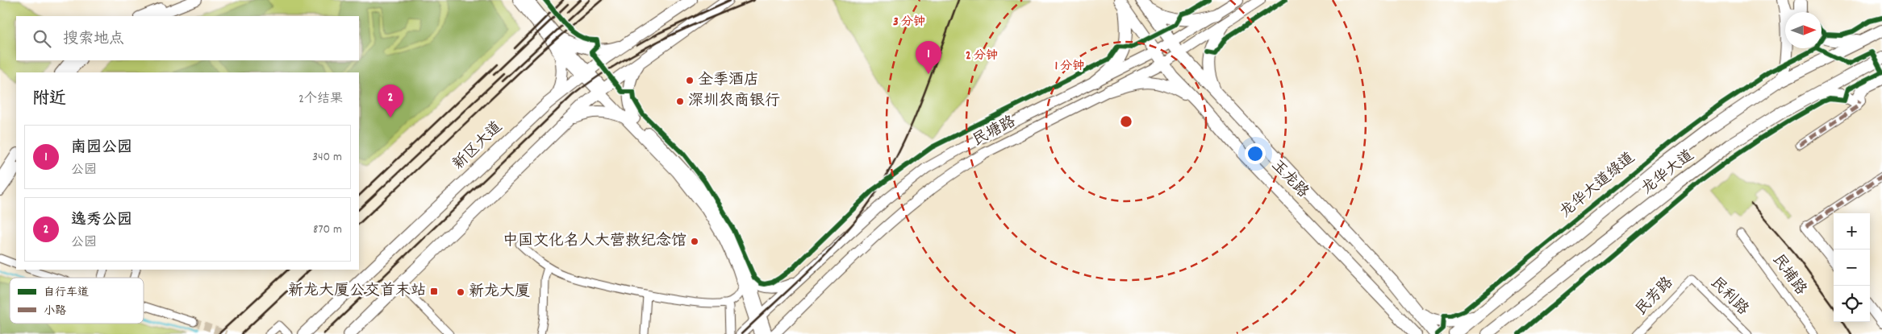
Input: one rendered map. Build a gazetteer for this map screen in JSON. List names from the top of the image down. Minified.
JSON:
{"streets":{"main road":["民塘路","新区大道","龙华大道","玉龙路"],"street":["民埔路","民芳路","民利路"],"cycle path":["龙华大道绿道"]},"crossings":[["民塘路","玉龙路"],["民芳路","民利路"]],"places":{"other":["全季酒店","深圳农商银行","中国文化名人大营救纪念馆","新龙大厦"],"transit":["新龙大厦公交首末站"]},"legend":["自行车道","小路"],"north":"right","page":{"search":"搜索地点","pins":["1","2"],"heading":["附近","2个结果"],"list":[{"mark":"1","name":"南园公园","note":"公园","value":"340 m"},{"mark":"2","name":"逸秀公园","note":"公园","value":"870 m"}],"map_buttons":["+","−"]},"rings":["3 分钟","2 分钟","1 分钟"]}
